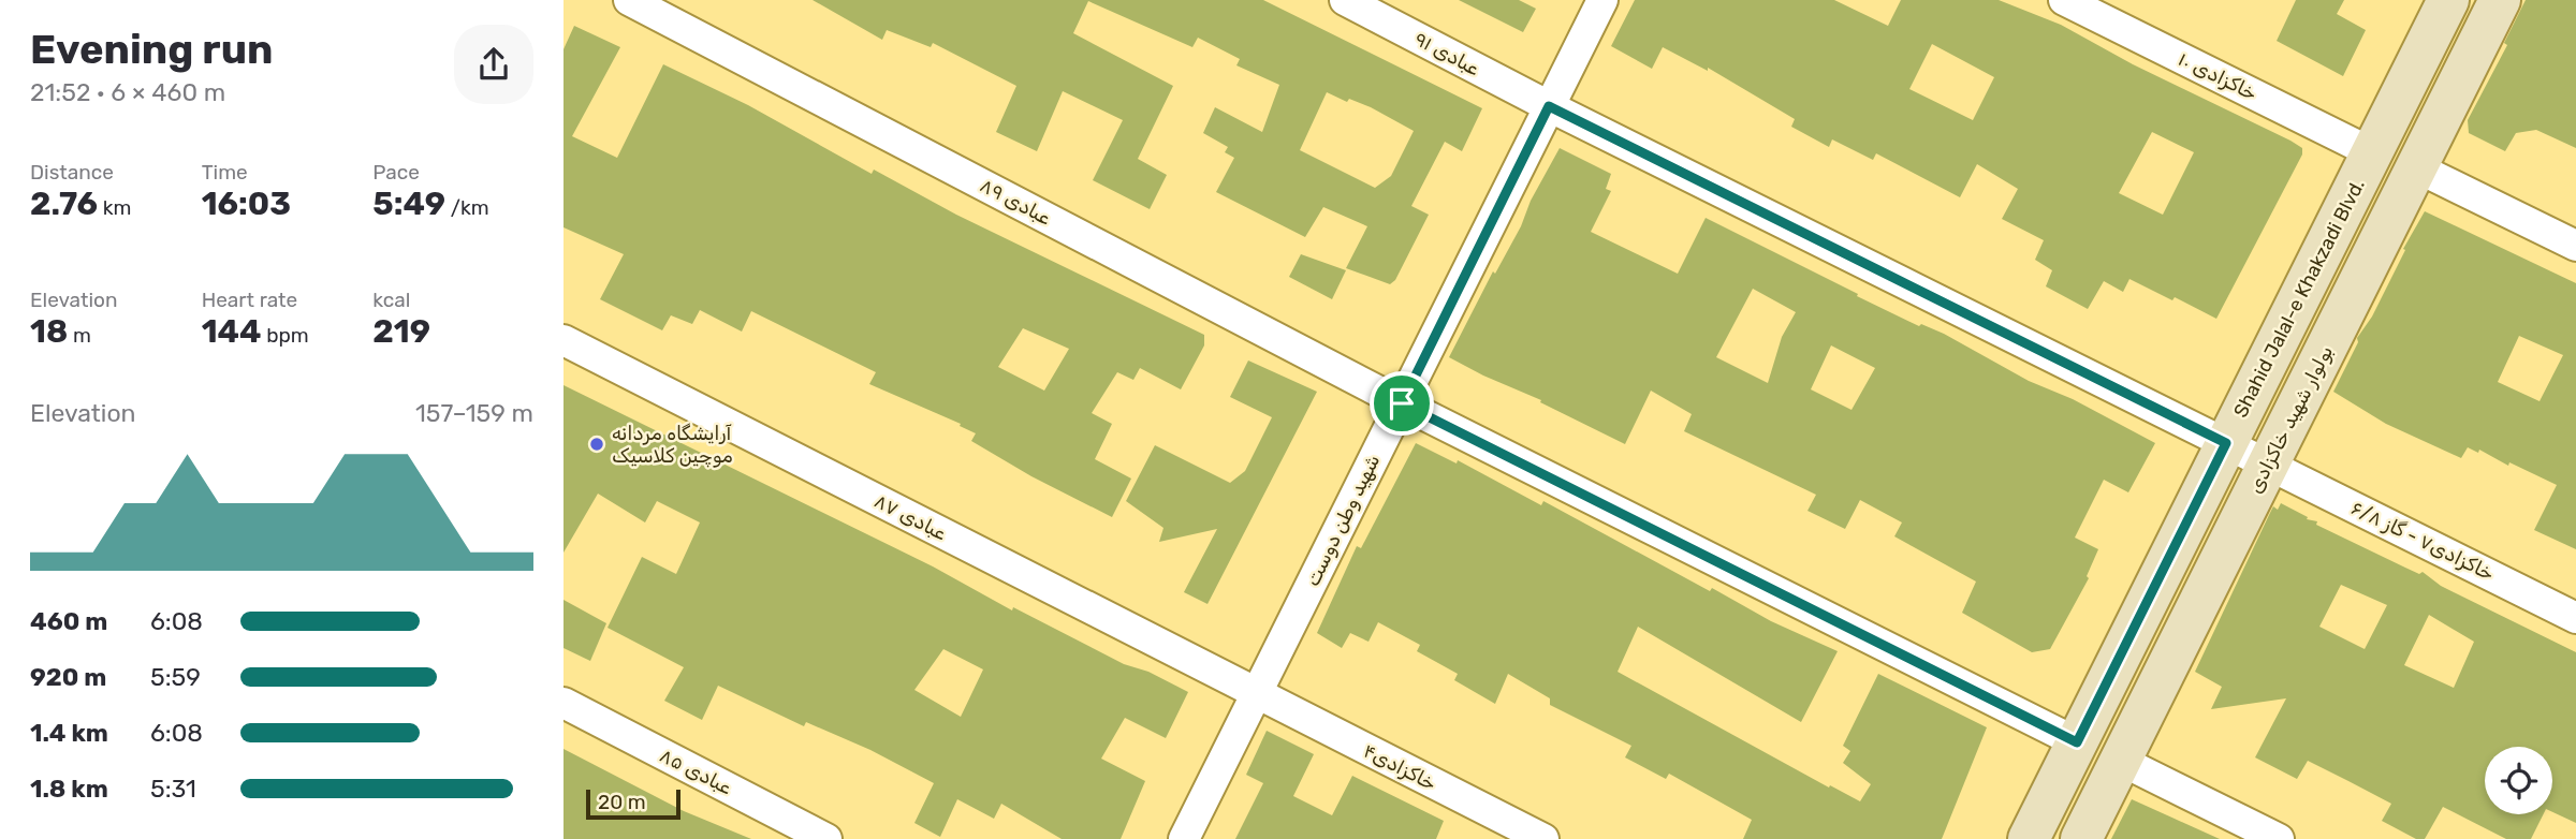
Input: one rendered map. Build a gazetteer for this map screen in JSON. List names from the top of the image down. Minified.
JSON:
{"streets":{"street":["عبادی ۹۱","خاکزادی ۱۰","عبادی ۸۹","Shahid Jalal-e Khakzadi Blvd.","بولوار شهید خاکزادی","عبادی ۸۷","شهید وطن دوست","خاکزادی۷ - گاز ۶/۸","خاکزادی۴","عبادی ۸۵"]},"crossings":[["عبادی ۹۱","Shahid Jalal-e Khakzadi Blvd."],["عبادی ۹۱","شهید وطن دوست"],["عبادی ۹۱","خاکزادی۷ - گاز ۶/۸"],["خاکزادی ۱۰","Shahid Jalal-e Khakzadi Blvd."],["عبادی ۸۹","Shahid Jalal-e Khakzadi Blvd."],["عبادی ۸۹","شهید وطن دوست"],["Shahid Jalal-e Khakzadi Blvd.","خاکزادی۷ - گاز ۶/۸"],["بولوار شهید خاکزادی","خاکزادی۷ - گاز ۶/۸"],["عبادی ۸۷","شهید وطن دوست"],["عبادی ۸۷","خاکزادی۴"],["شهید وطن دوست","خاکزادی۴"]],"places":["آرایشگاه مردانه موچین کلاسیک"],"scale_bar":"20 m","page":{"heading":["Evening run","21:52 · 6 × 460 m"],"stats":[["Distance","2.76 km"],["Time","16:03"],["Pace","5:49 /km"],["Elevation","18 m"],["Heart rate","144 bpm"],["kcal","219"]],"chart":["Elevation","157–159 m"],"list":[{"name":"460 m","note":"6:08"},{"name":"920 m","note":"5:59"},{"name":"1.4 km","note":"6:08"},{"name":"1.8 km","note":"5:31"}],"scale":"20 m"}}
